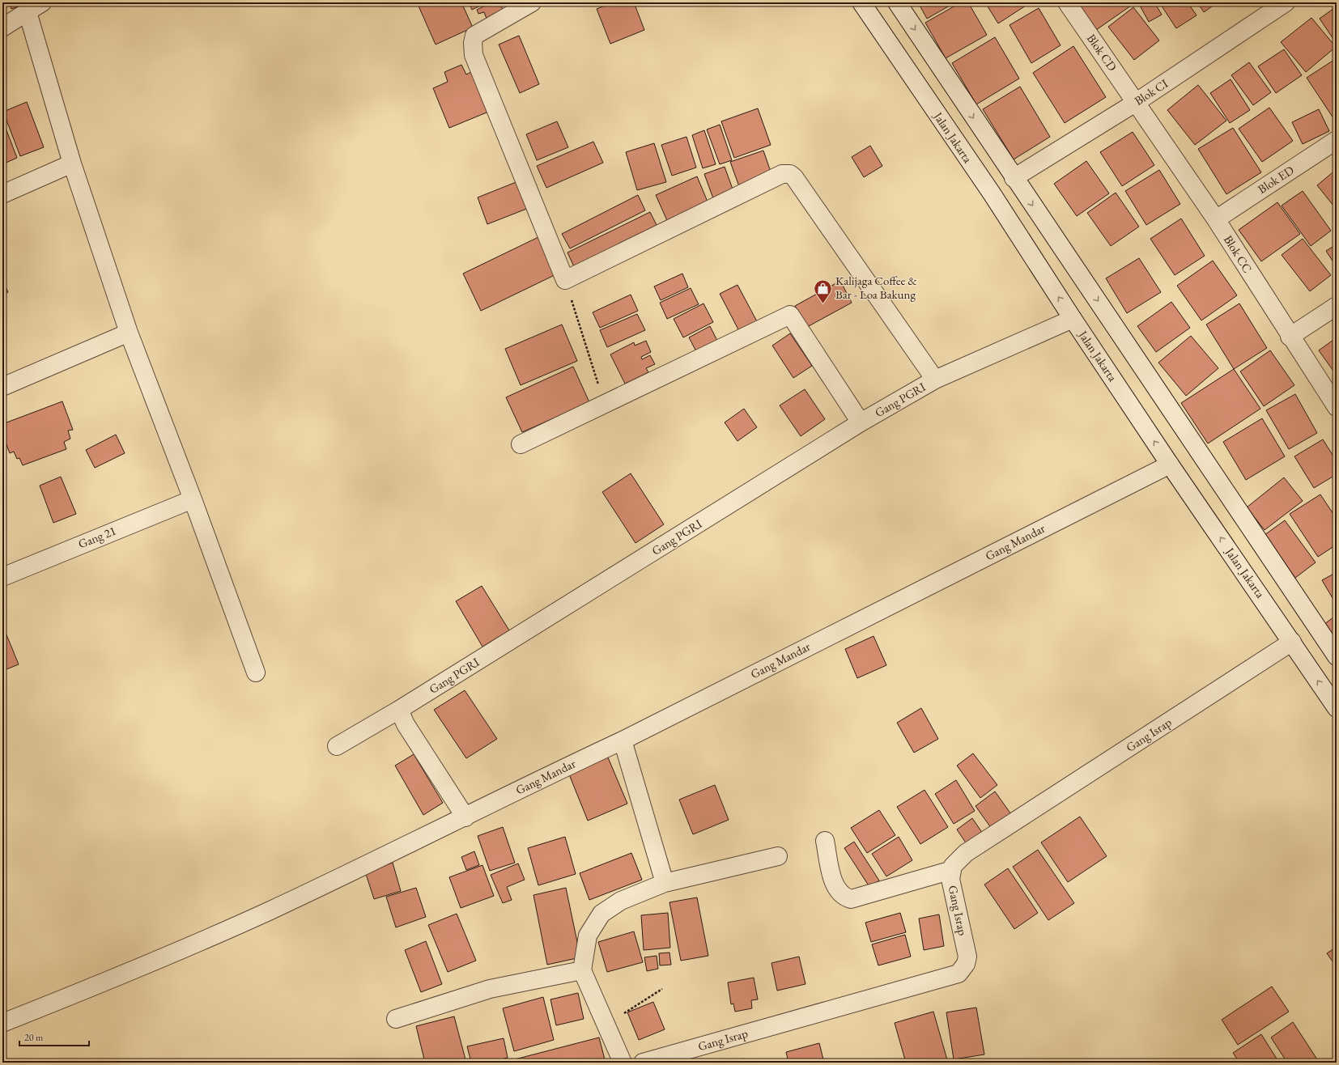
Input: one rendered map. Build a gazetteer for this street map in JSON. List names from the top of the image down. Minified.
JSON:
{"streets":{"street":["Blok CD","Blok CI","Jalan Jakarta","Blok ED","Blok CC","Gang PGRI","Gang 21","Gang Mandar","Gang Israp"]},"crossings":[["Blok CD","Blok CI"],["Blok CD","Blok CC"],["Blok CI","Jalan Jakarta"],["Blok CI","Blok CC"],["Jalan Jakarta","Gang PGRI"],["Jalan Jakarta","Gang Mandar"],["Jalan Jakarta","Gang Israp"],["Blok ED","Blok CC"]],"places":{"shop":["Kalijaga Coffee & Bar - Loa Bakung"]},"scale_bar":"20 m"}
